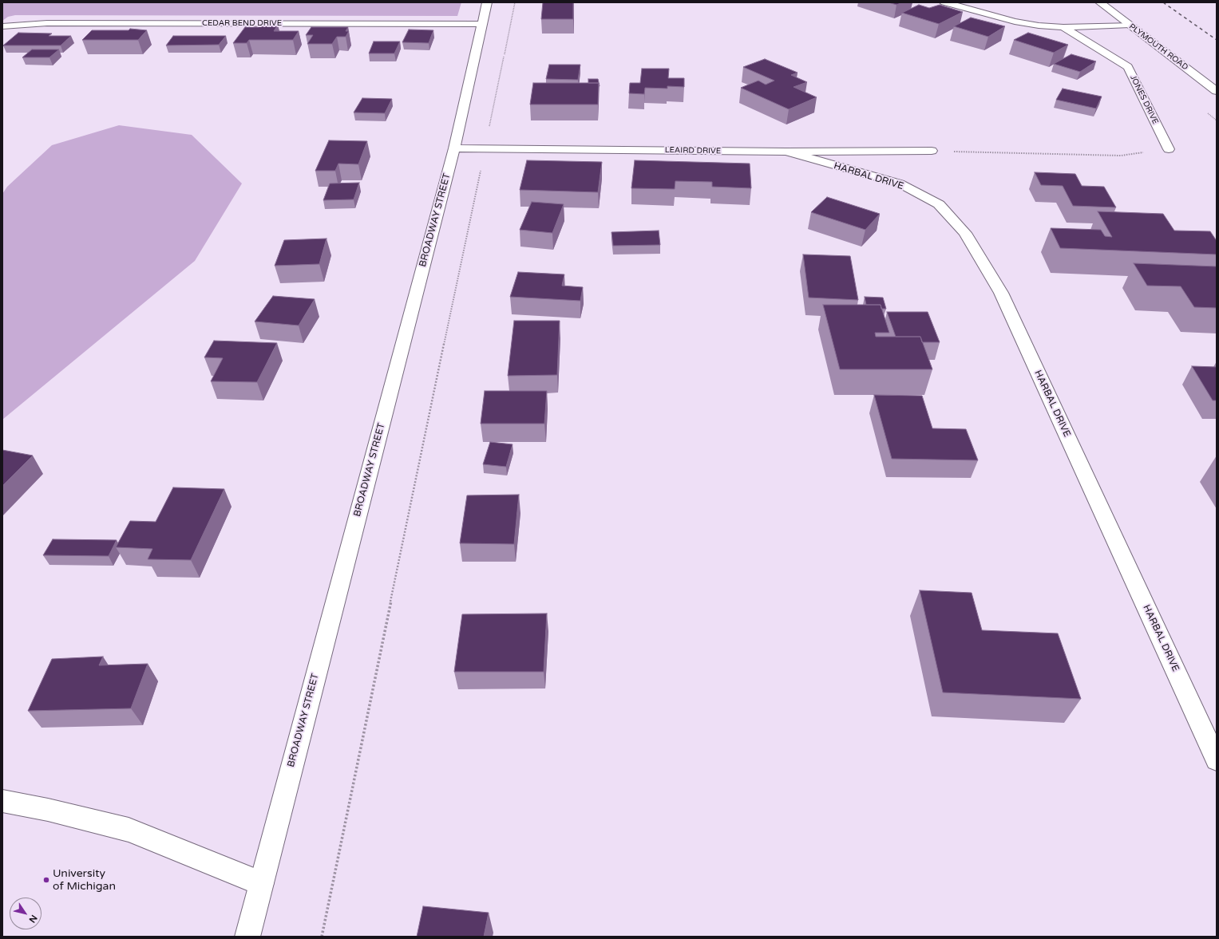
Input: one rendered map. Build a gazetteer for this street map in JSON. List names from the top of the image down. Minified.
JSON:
{"streets":{"street":["CEDAR BEND DRIVE","PLYMOUTH ROAD","JONES DRIVE","LEAIRD DRIVE","HARBAL DRIVE","BROADWAY STREET"]},"crossings":[["CEDAR BEND DRIVE","BROADWAY STREET"],["PLYMOUTH ROAD","JONES DRIVE"],["LEAIRD DRIVE","HARBAL DRIVE"],["LEAIRD DRIVE","BROADWAY STREET"]],"places":["University of Michigan"],"north":"bottom right"}
